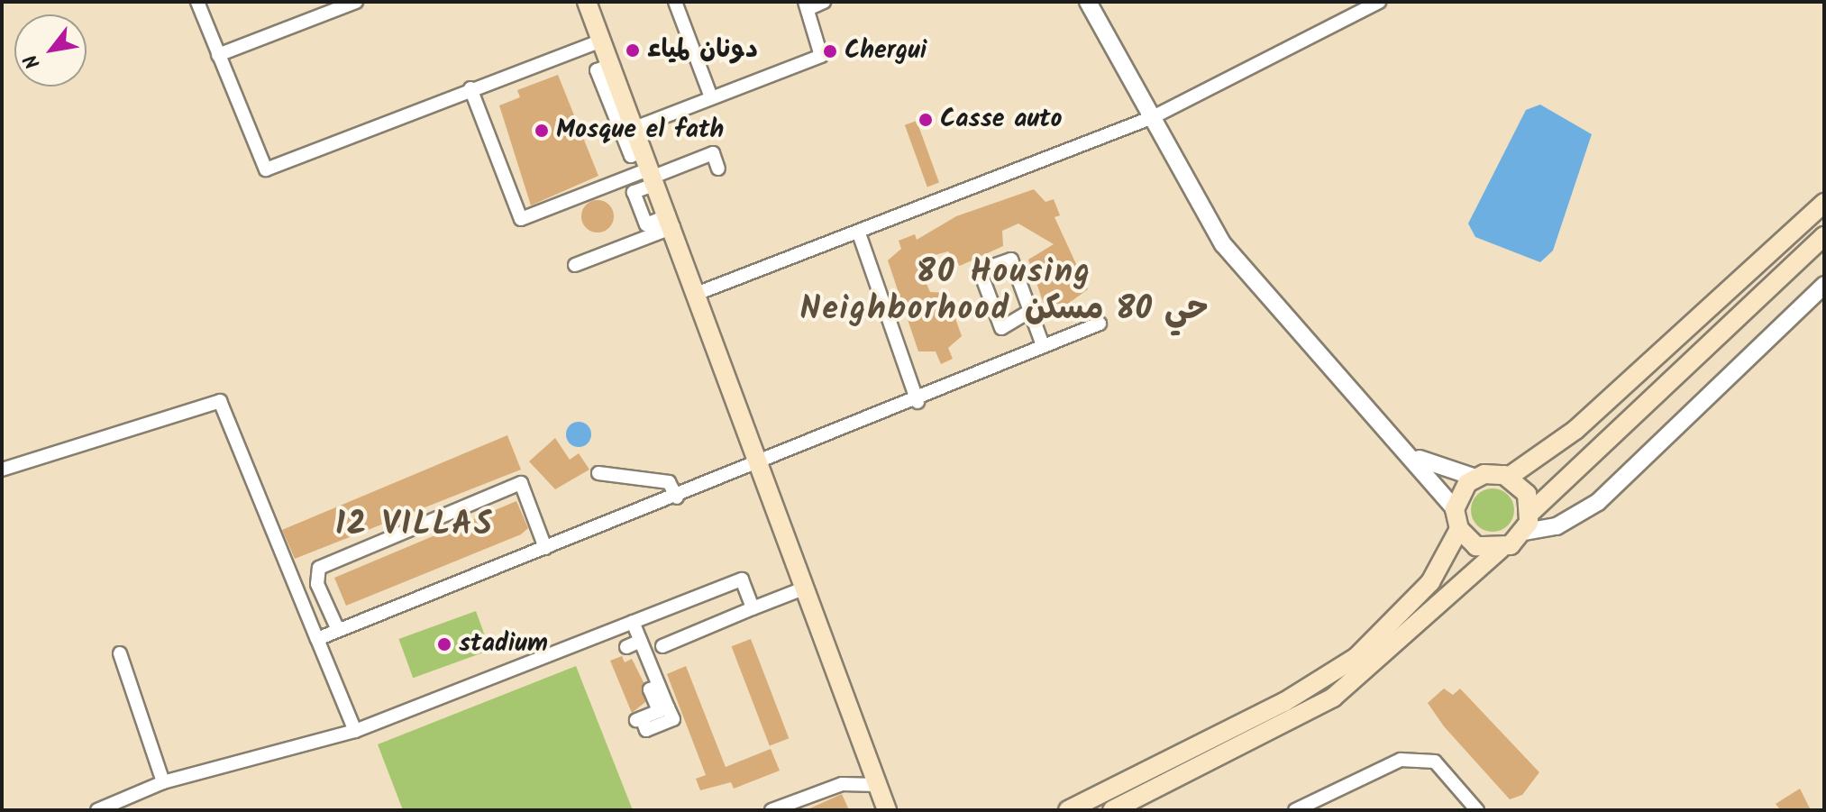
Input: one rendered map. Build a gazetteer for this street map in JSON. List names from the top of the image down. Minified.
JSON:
{"districts":["80 Housing Neighborhood حي 80 مسكن","12 VILLAS"],"places":["دونان لمياء","Chergui","Casse auto","Mosque el fath","stadium"],"north":"bottom left"}
